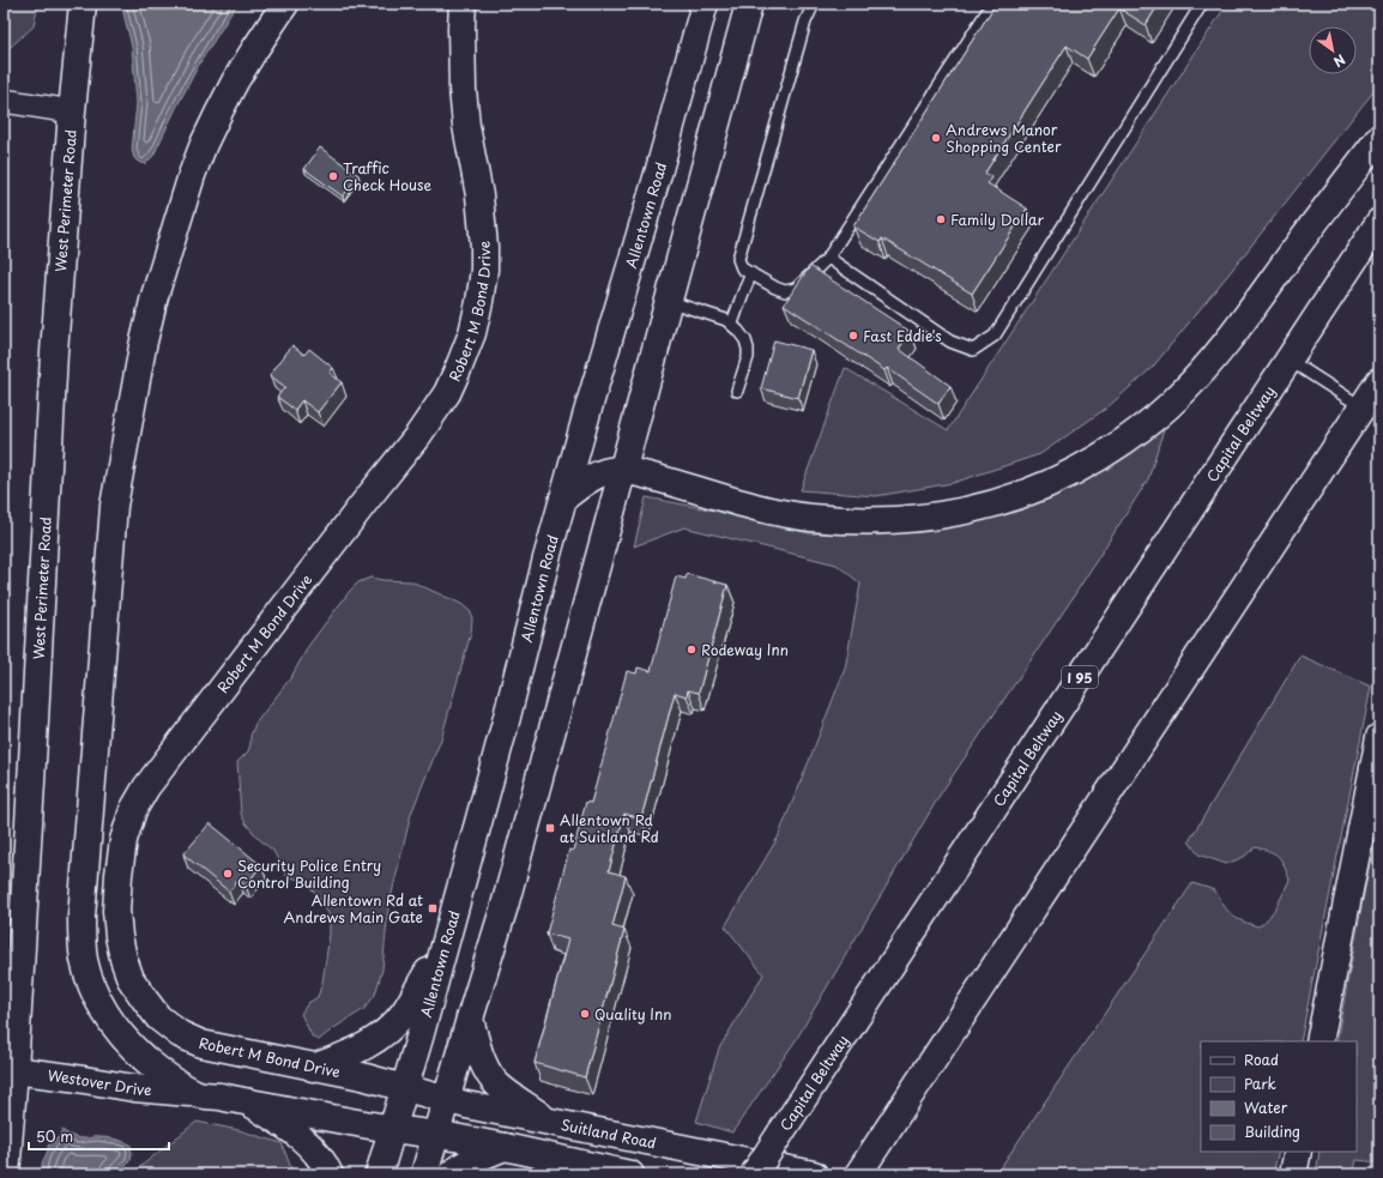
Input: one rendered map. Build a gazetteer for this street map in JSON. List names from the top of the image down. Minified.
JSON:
{"streets":{"main road":["West Perimeter Road","Allentown Road","Robert M Bond Drive","Capital Beltway","I 95","Westover Drive","Suitland Road"]},"crossings":[["West Perimeter Road","Westover Drive"],["Allentown Road","Robert M Bond Drive"],["Allentown Road","Suitland Road"],["Robert M Bond Drive","Suitland Road"]],"places":{"other":["Andrews Manor Shopping Center","Traffic Check House","Family Dollar","Fast Eddie's","Rodeway Inn","Security Police Entry Control Building","Quality Inn"],"transit":["Allentown Rd at Suitland Rd","Allentown Rd at Andrews Main Gate"]},"legend":["Road","Park","Water","Building"],"scale_bar":"50 m","north":"bottom right"}
